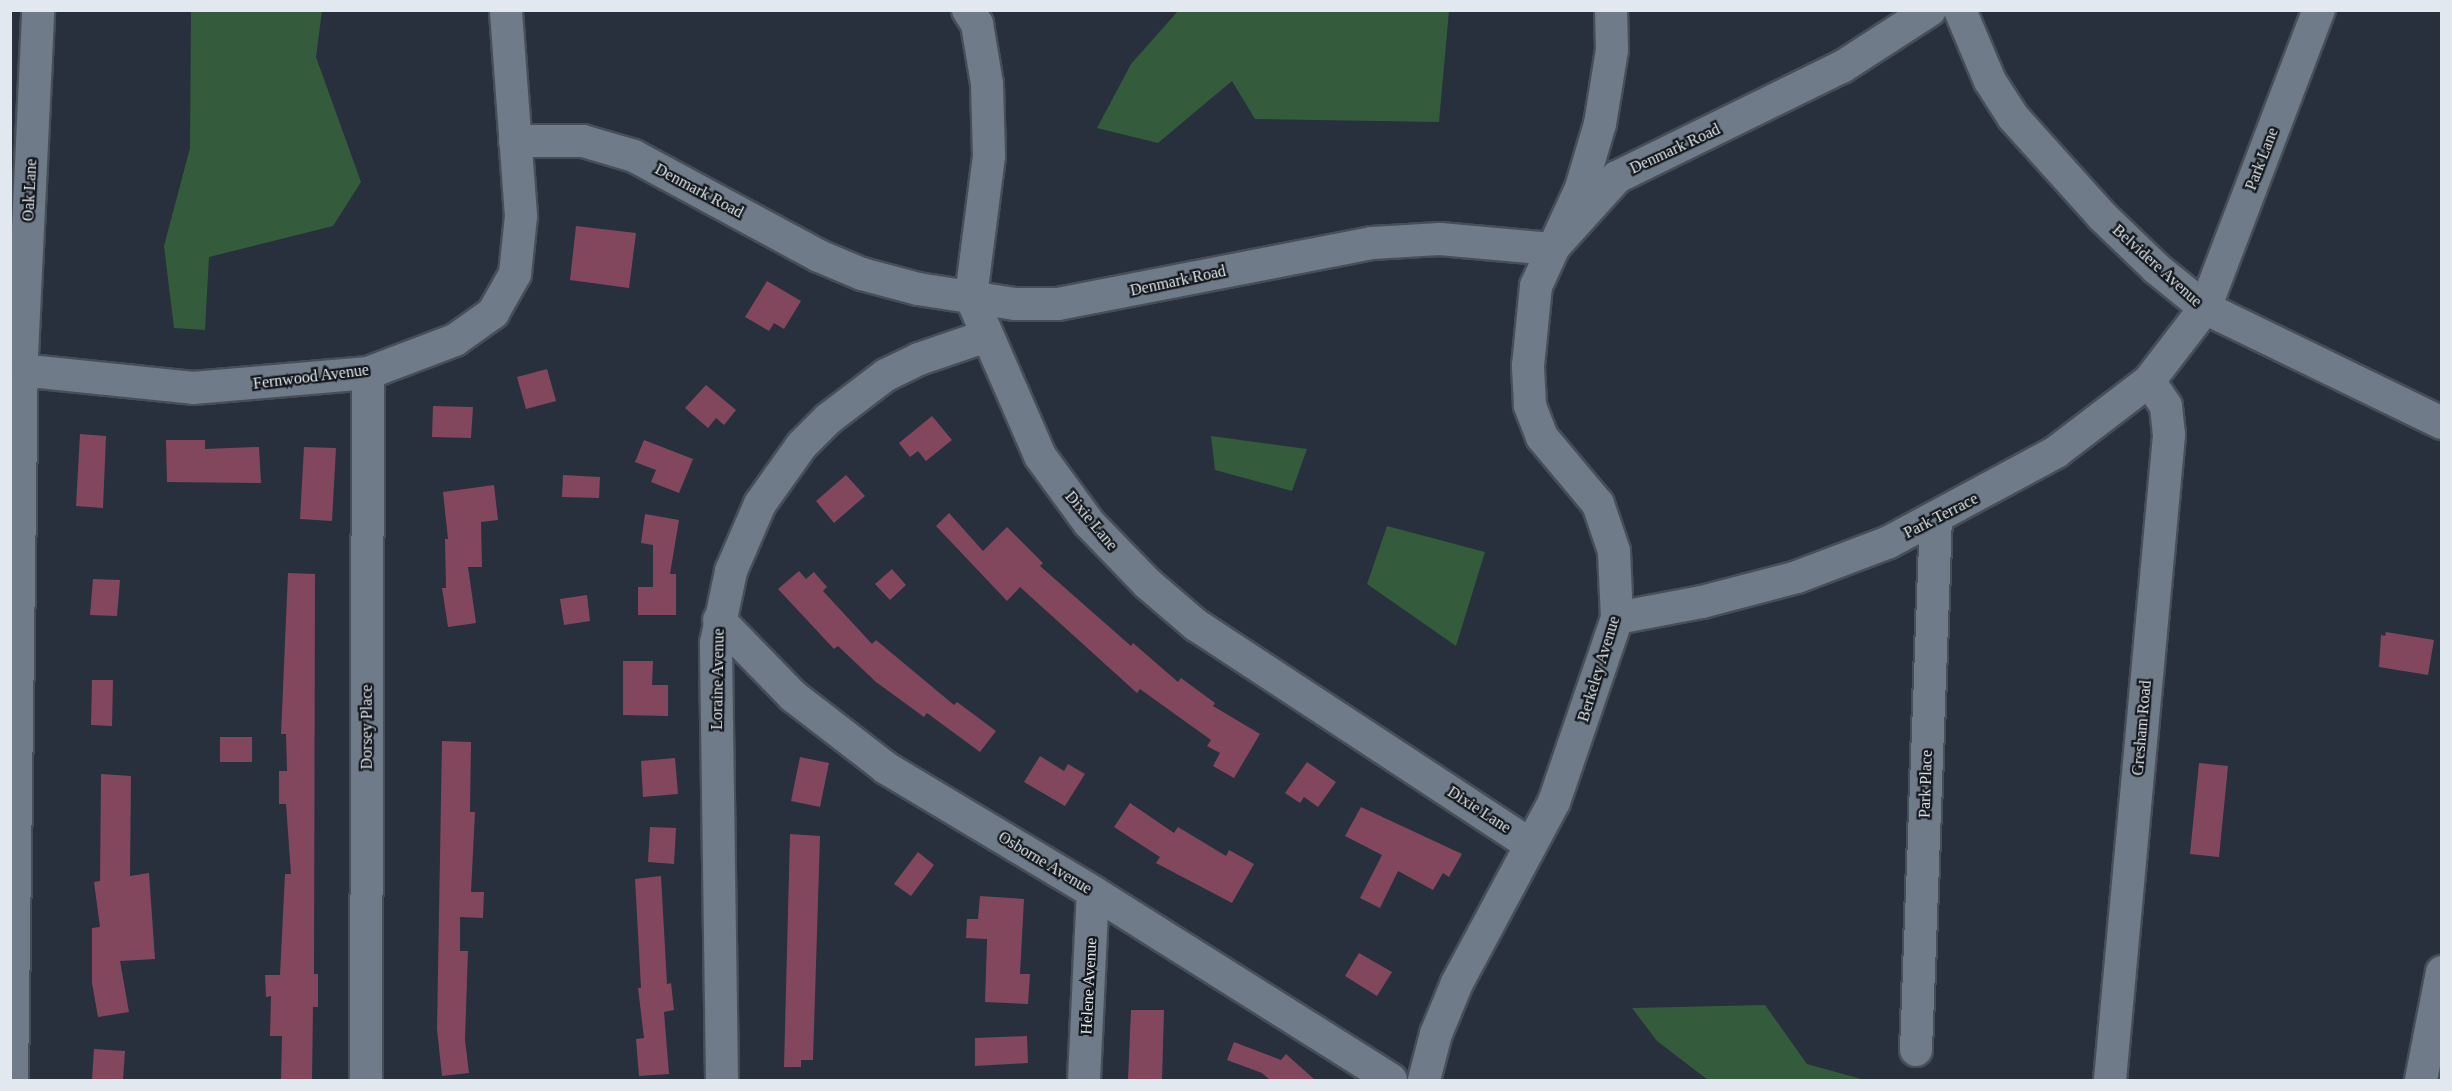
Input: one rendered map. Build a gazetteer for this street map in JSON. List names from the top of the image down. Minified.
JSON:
{"streets":{"street":["Denmark Road","Park Lane","Oak Lane","Belvidere Avenue","Fernwood Avenue","Park Terrace","Dixie Lane","Berkeley Avenue","Loraine Avenue","Dorsey Place","Gresham Road","Park Place","Osborne Avenue","Helene Avenue"]},"crossings":[["Denmark Road","Fernwood Avenue"],["Denmark Road","Dixie Lane"],["Denmark Road","Berkeley Avenue"],["Park Lane","Belvidere Avenue"],["Park Lane","Park Terrace"],["Oak Lane","Fernwood Avenue"],["Belvidere Avenue","Park Terrace"],["Fernwood Avenue","Dorsey Place"],["Park Terrace","Berkeley Avenue"],["Park Terrace","Gresham Road"],["Park Terrace","Park Place"],["Dixie Lane","Berkeley Avenue"],["Dixie Lane","Loraine Avenue"],["Loraine Avenue","Osborne Avenue"],["Osborne Avenue","Helene Avenue"]]}
